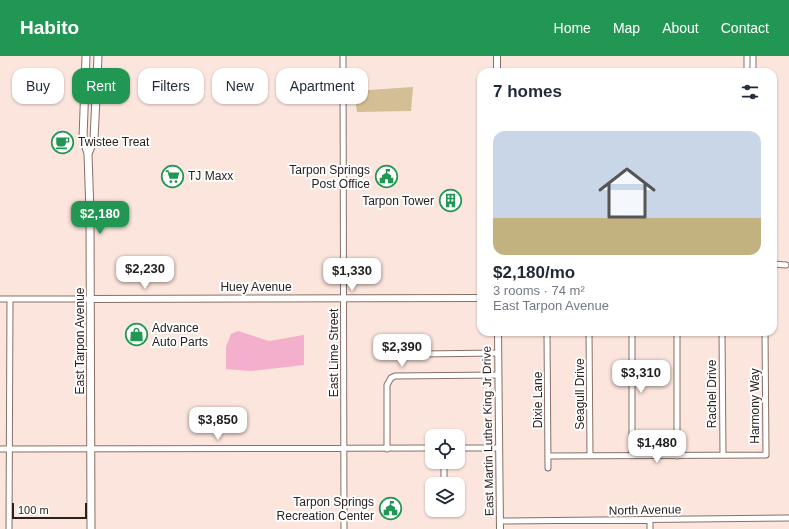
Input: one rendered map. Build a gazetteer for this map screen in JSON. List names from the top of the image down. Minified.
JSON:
{"streets":{"main road":["East Tarpon Avenue"],"street":["Huey Avenue","East Lime Street","Seagull Drive","Rachel Drive","Dixie Lane","Harmony Way","East Martin Luther King Jr Drive","North Avenue"]},"crossings":[["Huey Avenue","East Tarpon Avenue"],["Huey Avenue","East Lime Street"],["Seagull Drive","Harmony Way"],["Rachel Drive","Harmony Way"],["Dixie Lane","Harmony Way"],["East Martin Luther King Jr Drive","North Avenue"]],"places":{"cafe":["Twistee Treat"],"supermarket":["TJ Maxx"],"public building":["Tarpon Springs Post Office","Tarpon Springs Recreation Center"],"building":["Tarpon Tower"],"shop":["Advance Auto Parts"]},"scale_bar":"100 m","page":{"header":"Habito","nav":["Home","Map","About","Contact"],"chip":["Buy","Rent","Filters","New","Apartment"],"heading":"7 homes","list":[{"name":"$2,180/mo","note":"3 rooms · 74 m² · East Tarpon Avenue"}],"price":["$2,180","$2,230","$1,330","$2,390","$3,310","$3,850","$1,480"],"scale":"100 m"}}
